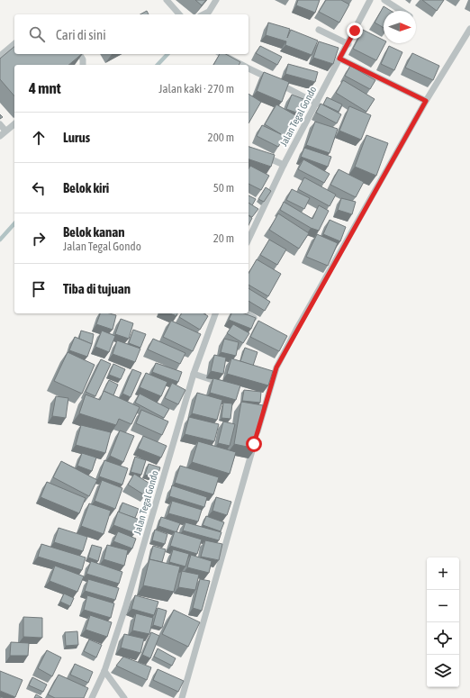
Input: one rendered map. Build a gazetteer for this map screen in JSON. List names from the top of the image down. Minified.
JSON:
{"streets":{"street":["Jalan Tegal Gondo"]},"north":"right","page":{"search":"Cari di sini","heading":["4 mnt","Jalan kaki · 270 m"],"list":[["Lurus","200 m"],["Belok kiri","50 m"],["Belok kanan","Jalan Tegal Gondo","20 m"],"Tiba di tujuan"],"map_buttons":["+","−"]}}
